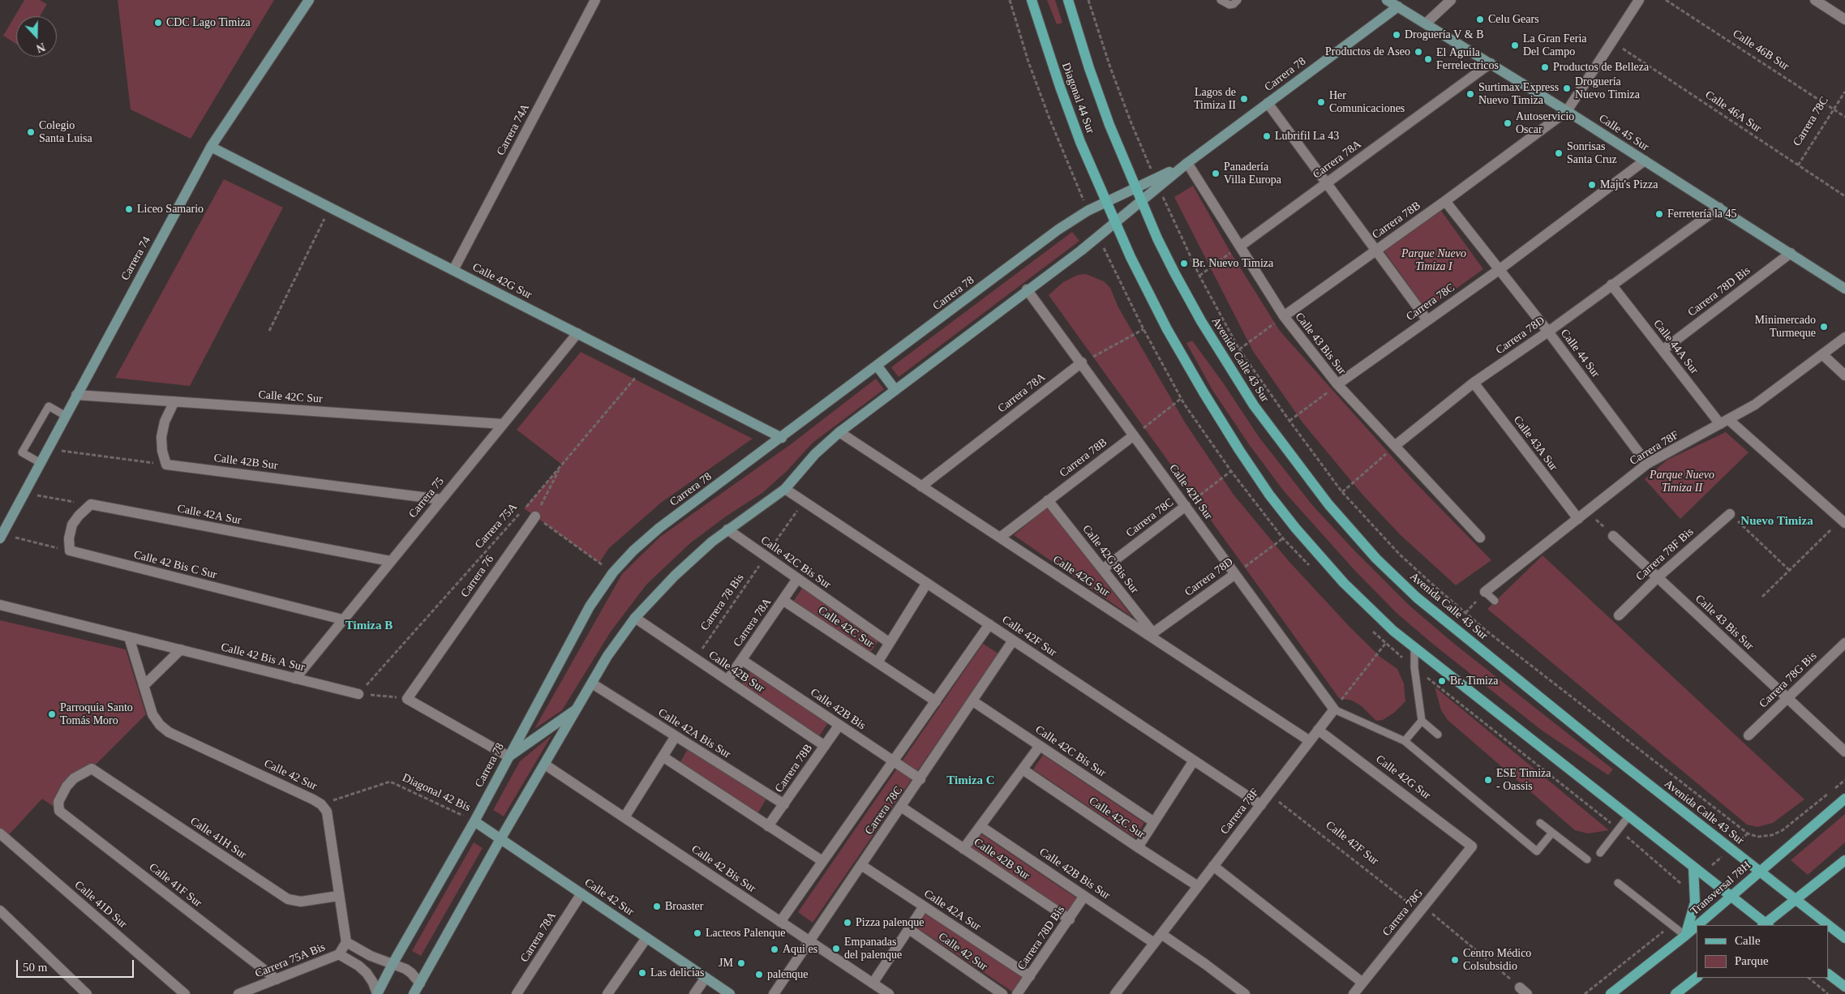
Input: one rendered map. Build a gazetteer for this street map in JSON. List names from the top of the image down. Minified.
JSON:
{"streets":{"main road":["Diagonal 44 Sur","Avenida Calle 43 Sur","Transversal 78H"],"street":["Carrera 78","Carrera 78C","Carrera 74A","Calle 45 Sur","Carrera 78A","Carrera 78B","Carrera 74","Calle 42G Sur","Carrera 78D Bis","Carrera 78D","Calle 43 Bis Sur","Calle 44A Sur","Calle 44 Sur","Calle 42C Sur","Calle 43A Sur","Carrera 78F","Calle 42B Sur","Calle 42H Sur","Carrera 75","Calle 42A Sur","Carrera 78F Bis","Calle 42G Bis Sur","Calle 42C Bis Sur","Calle 42 Bis C Sur","Carrera 76","Calle 42F Sur","Calle 42 Bis A Sur","Carrera 78G Bis","Calle 42B Bis","Calle 42A Bis Sur","Calle 42 Sur","Calle 41H Sur","Calle 42 Bis Sur","Calle 42B Bis Sur","Calle 41F Sur","Calle 41D Sur","Carrera 78G","Carrera 75A Bis"],"path":["Calle 46B Sur","Calle 46A Sur","Carrera 75A","Carrera 78 Bis","Diagonal 42 Bis"]},"crossings":[["Calle 46B Sur","Carrera 78C"],["Carrera 78","Diagonal 44 Sur"],["Carrera 78","Calle 45 Sur"],["Carrera 78","Calle 42G Sur"],["Carrera 78","Calle 43 Bis Sur"],["Carrera 78","Avenida Calle 43 Sur"],["Carrera 78","Calle 42B Sur"],["Carrera 78","Calle 42H Sur"],["Carrera 78","Calle 42C Bis Sur"],["Carrera 78","Calle 42F Sur"],["Carrera 78","Calle 42A Bis Sur"],["Carrera 78","Calle 42 Sur"],["Carrera 78","Diagonal 42 Bis"],["Carrera 78","Calle 42 Bis Sur"],["Diagonal 44 Sur","Avenida Calle 43 Sur"],["Calle 46A Sur","Carrera 78C"],["Carrera 78C","Calle 45 Sur"],["Carrera 78C","Calle 43 Bis Sur"],["Carrera 78C","Calle 44 Sur"],["Carrera 78C","Calle 42C Sur"],["Carrera 78C","Calle 42B Sur"],["Carrera 78C","Calle 42H Sur"],["Carrera 78C","Calle 42A Sur"],["Carrera 78C","Calle 42G Bis Sur"],["Carrera 78C","Calle 42C Bis Sur"],["Carrera 78C","Calle 42F Sur"],["Carrera 78C","Calle 42B Bis"],["Carrera 78C","Calle 42 Bis Sur"],["Carrera 74A","Calle 42G Sur"],["Calle 45 Sur","Carrera 78A"],["Calle 45 Sur","Carrera 78B"],["Calle 45 Sur","Carrera 78D Bis"],["Calle 45 Sur","Carrera 78D"],["Carrera 78A","Calle 42G Sur"],["Carrera 78A","Calle 43 Bis Sur"],["Carrera 78A","Calle 42C Sur"],["Carrera 78A","Calle 42B Sur"],["Carrera 78A","Calle 42H Sur"],["Carrera 78A","Calle 42C Bis Sur"],["Carrera 78A","Calle 42B Bis"],["Carrera 78A","Calle 42 Sur"],["Carrera 78B","Calle 42G Sur"],["Carrera 78B","Calle 43 Bis Sur"],["Carrera 78B","Calle 44 Sur"],["Carrera 78B","Calle 42B Sur"],["Carrera 78B","Calle 42H Sur"],["Carrera 78B","Calle 42G Bis Sur"],["Carrera 78B","Calle 42B Bis"],["Carrera 78B","Calle 42A Bis Sur"],["Carrera 74","Calle 42G Sur"],["Carrera 74","Calle 42C Sur"],["Calle 42G Sur","Carrera 78D"],["Calle 42G Sur","Carrera 78F"],["Calle 42G Sur","Carrera 75"],["Calle 42G Sur","Carrera 75A"],["Calle 42G Sur","Calle 42G Bis Sur"],["Calle 42G Sur","Carrera 78G"],["Carrera 78D Bis","Calle 44A Sur"],["Carrera 78D Bis","Calle 42B Sur"],["Carrera 78D Bis","Calle 42A Sur"],["Carrera 78D Bis","Calle 42B Bis Sur"],["Carrera 78D","Calle 43 Bis Sur"],["Carrera 78D","Calle 44A Sur"],["Carrera 78D","Calle 44 Sur"],["Carrera 78D","Calle 43A Sur"],["Carrera 78D","Calle 42H Sur"],["Carrera 78D","Calle 42G Bis Sur"],["Calle 43 Bis Sur","Carrera 78F Bis"],["Calle 43 Bis Sur","Carrera 78G Bis"],["Calle 44A Sur","Carrera 78F"],["Calle 44 Sur","Carrera 78F"],["Avenida Calle 43 Sur","Transversal 78H"],["Calle 42C Sur","Carrera 78F"],["Calle 42C Sur","Carrera 75"],["Calle 43A Sur","Carrera 78F"],["Carrera 78F","Calle 42H Sur"],["Carrera 78F","Calle 42F Sur"],["Carrera 78F","Calle 42B Bis Sur"],["Calle 42B Sur","Carrera 75"],["Calle 42B Sur","Carrera 78 Bis"],["Carrera 75","Calle 42A Sur"],["Carrera 75","Calle 42 Bis C Sur"],["Carrera 75","Calle 42 Bis A Sur"],["Carrera 75A","Calle 42 Bis A Sur"],["Calle 42C Bis Sur","Carrera 78 Bis"],["Carrera 78 Bis","Calle 42F Sur"],["Calle 42F Sur","Carrera 78G"],["Calle 42 Bis A Sur","Calle 42 Sur"],["Calle 42 Sur","Diagonal 42 Bis"],["Calle 42 Sur","Calle 41H Sur"],["Calle 42 Sur","Carrera 75A Bis"],["Calle 41H Sur","Calle 41F Sur"],["Calle 41F Sur","Carrera 75A Bis"]],"districts":["Nuevo Timiza","Timiza B","Timiza C"],"parks":["Parque Nuevo Timiza I","Parque Nuevo Timiza II"],"places":["Celu Gears","CDC Lago Timiza","Droguería V & B","La Gran Feria Del Campo","Productos de Aseo","El Aguila Ferrelectricos","Productos de Belleza","Droguería Nuevo Timiza","Surtimax Express Nuevo Timiza","Lagos de Timiza II","Her Comunicaciones","Autoservicio Oscar","Colegio Santa Luisa","Lubrifil La 43","Sonrisas Santa Cruz","Panadería Villa Europa","Maju's Pizza","Liceo Samario","Ferretería la 45","Br. Nuevo Timiza","Minimercado Turmeque","Br. Timiza","Parroquia Santo Tomás Moro","ESE Timiza - Oassis","Broaster","Pizza palenque","Lacteos Palenque","Empanadas del palenque","Aqui es","Centro Médico Colsubsidio","JM","Las delicias","palenque"],"legend":["Calle","Parque"],"scale_bar":"50 m","north":"bottom"}
